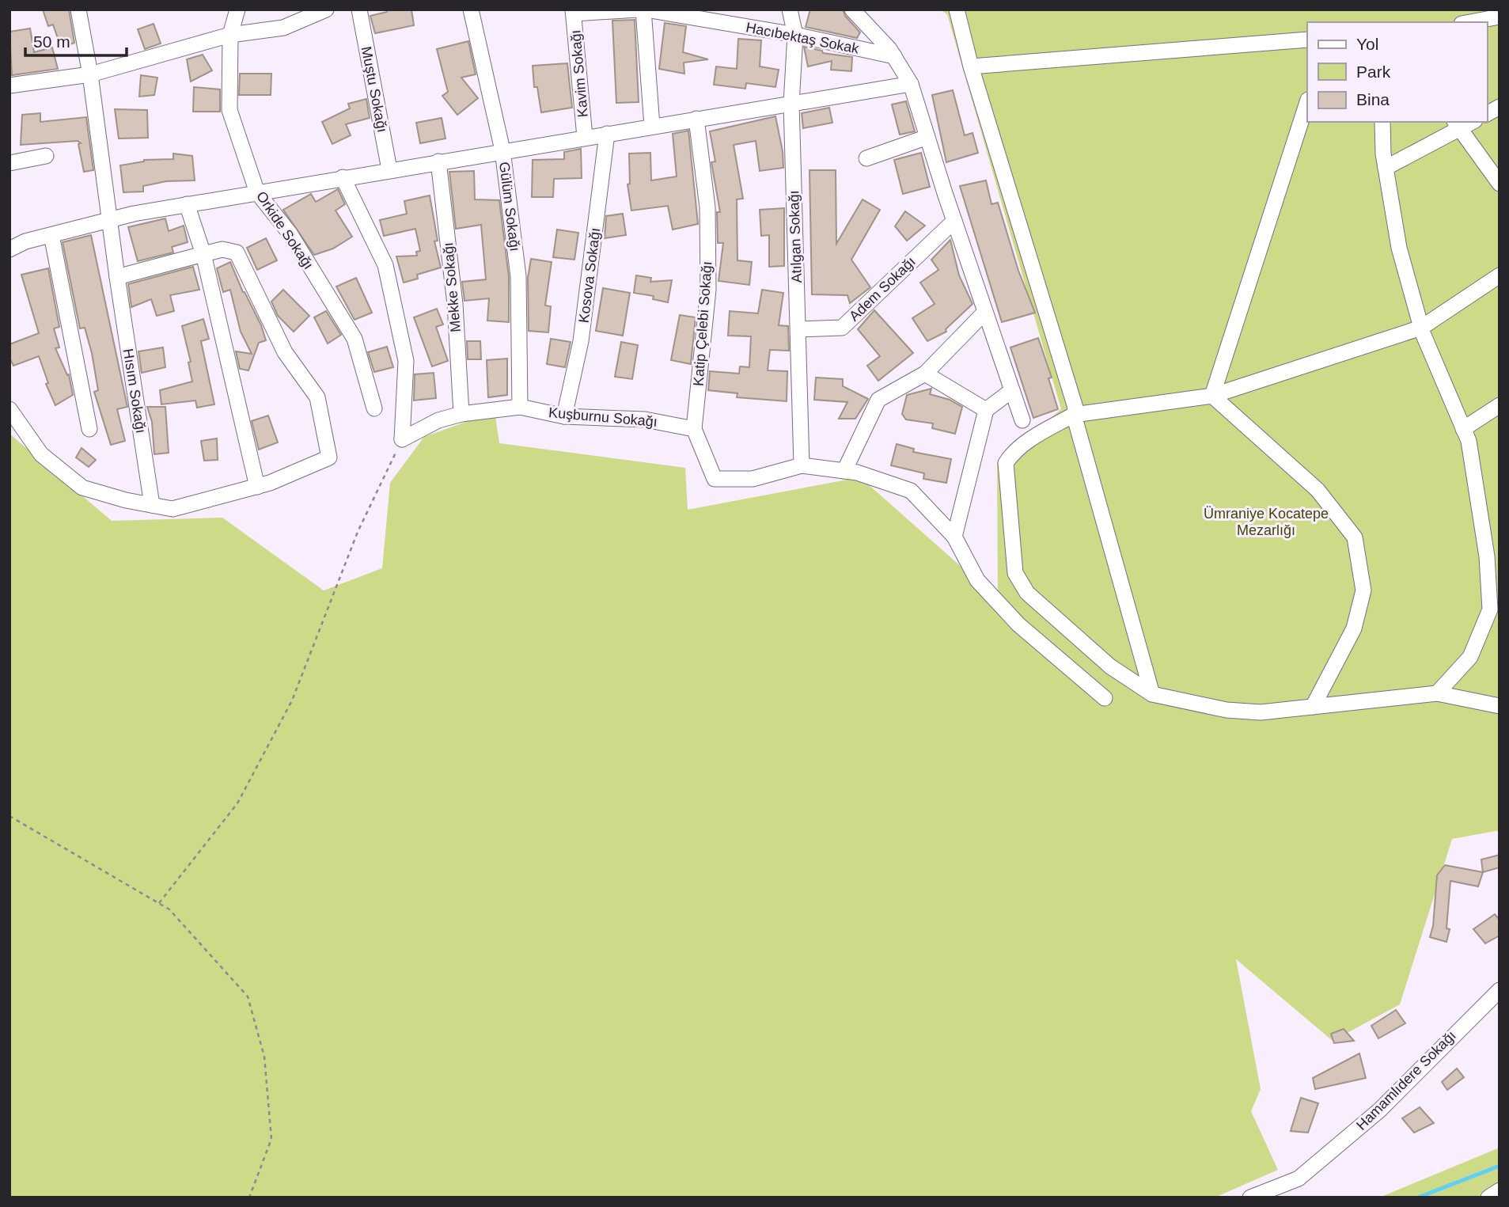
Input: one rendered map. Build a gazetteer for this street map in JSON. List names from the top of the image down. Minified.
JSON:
{"streets":{"street":["Hacıbektaş Sokak","Kavim Sokağı","Muştu Sokağı","Gülüm Sokağı","Orkide Sokağı","Atılgan Sokağı","Kosova Sokağı","Mekke Sokağı","Adem Sokağı","Katip Çelebi Sokağı","Hısım Sokağı","Kuşburnu Sokağı","Hamamlıdere Sokağı"]},"crossings":[["Hacıbektaş Sokak","Atılgan Sokağı"],["Gülüm Sokağı","Kuşburnu Sokağı"],["Atılgan Sokağı","Adem Sokağı"],["Kosova Sokağı","Kuşburnu Sokağı"],["Mekke Sokağı","Kuşburnu Sokağı"],["Katip Çelebi Sokağı","Kuşburnu Sokağı"]],"parks":["Ümraniye Kocatepe Mezarlığı"],"legend":["Yol","Park","Bina"],"scale_bar":"50 m"}
